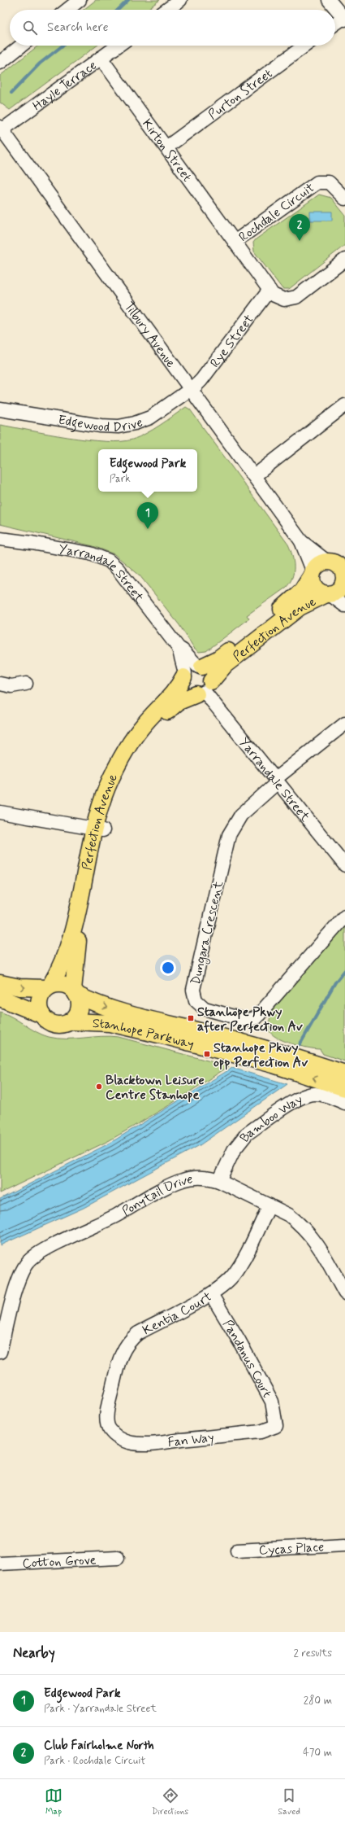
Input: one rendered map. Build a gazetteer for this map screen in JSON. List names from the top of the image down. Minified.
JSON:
{"streets":{"main road":["Perfection Avenue","Stanhope Parkway"],"street":["Hayle Terrace","Purton Street","Kirton Street","Rochdale Circuit","Tilbury Avenue","Rye Street","Edgewood Drive","Yarrandale Street","Dungara Crescent","Bamboo Way","Ponytail Drive","Kentia Court","Pandanus Court","Fan Way","Cycas Place","Cotton Grove"]},"crossings":[["Hayle Terrace","Kirton Street"],["Hayle Terrace","Tilbury Avenue"],["Purton Street","Kirton Street"],["Kirton Street","Rochdale Circuit"],["Rochdale Circuit","Rye Street"],["Tilbury Avenue","Rye Street"],["Tilbury Avenue","Edgewood Drive"],["Tilbury Avenue","Perfection Avenue"],["Rye Street","Edgewood Drive"],["Yarrandale Street","Perfection Avenue"],["Yarrandale Street","Dungara Crescent"],["Perfection Avenue","Stanhope Parkway"],["Bamboo Way","Ponytail Drive"],["Ponytail Drive","Kentia Court"],["Kentia Court","Pandanus Court"],["Kentia Court","Fan Way"],["Pandanus Court","Fan Way"]],"places":{"transit":["Stanhope Pkwy after Perfection Av","Stanhope Pkwy opp Perfection Av"],"other":["Blacktown Leisure Centre Stanhope"]},"page":{"search":"Search here","pins":["2","1"],"popup":["Edgewood Park","Park"],"heading":["Nearby","2 results"],"list":[{"mark":"1","name":"Edgewood Park","note":"Park · Yarrandale Street","value":"280 m"},{"mark":"2","name":"Club Fairholme North","note":"Park · Rochdale Circuit","value":"470 m"}],"nav":["Map","Directions","Saved"]}}
